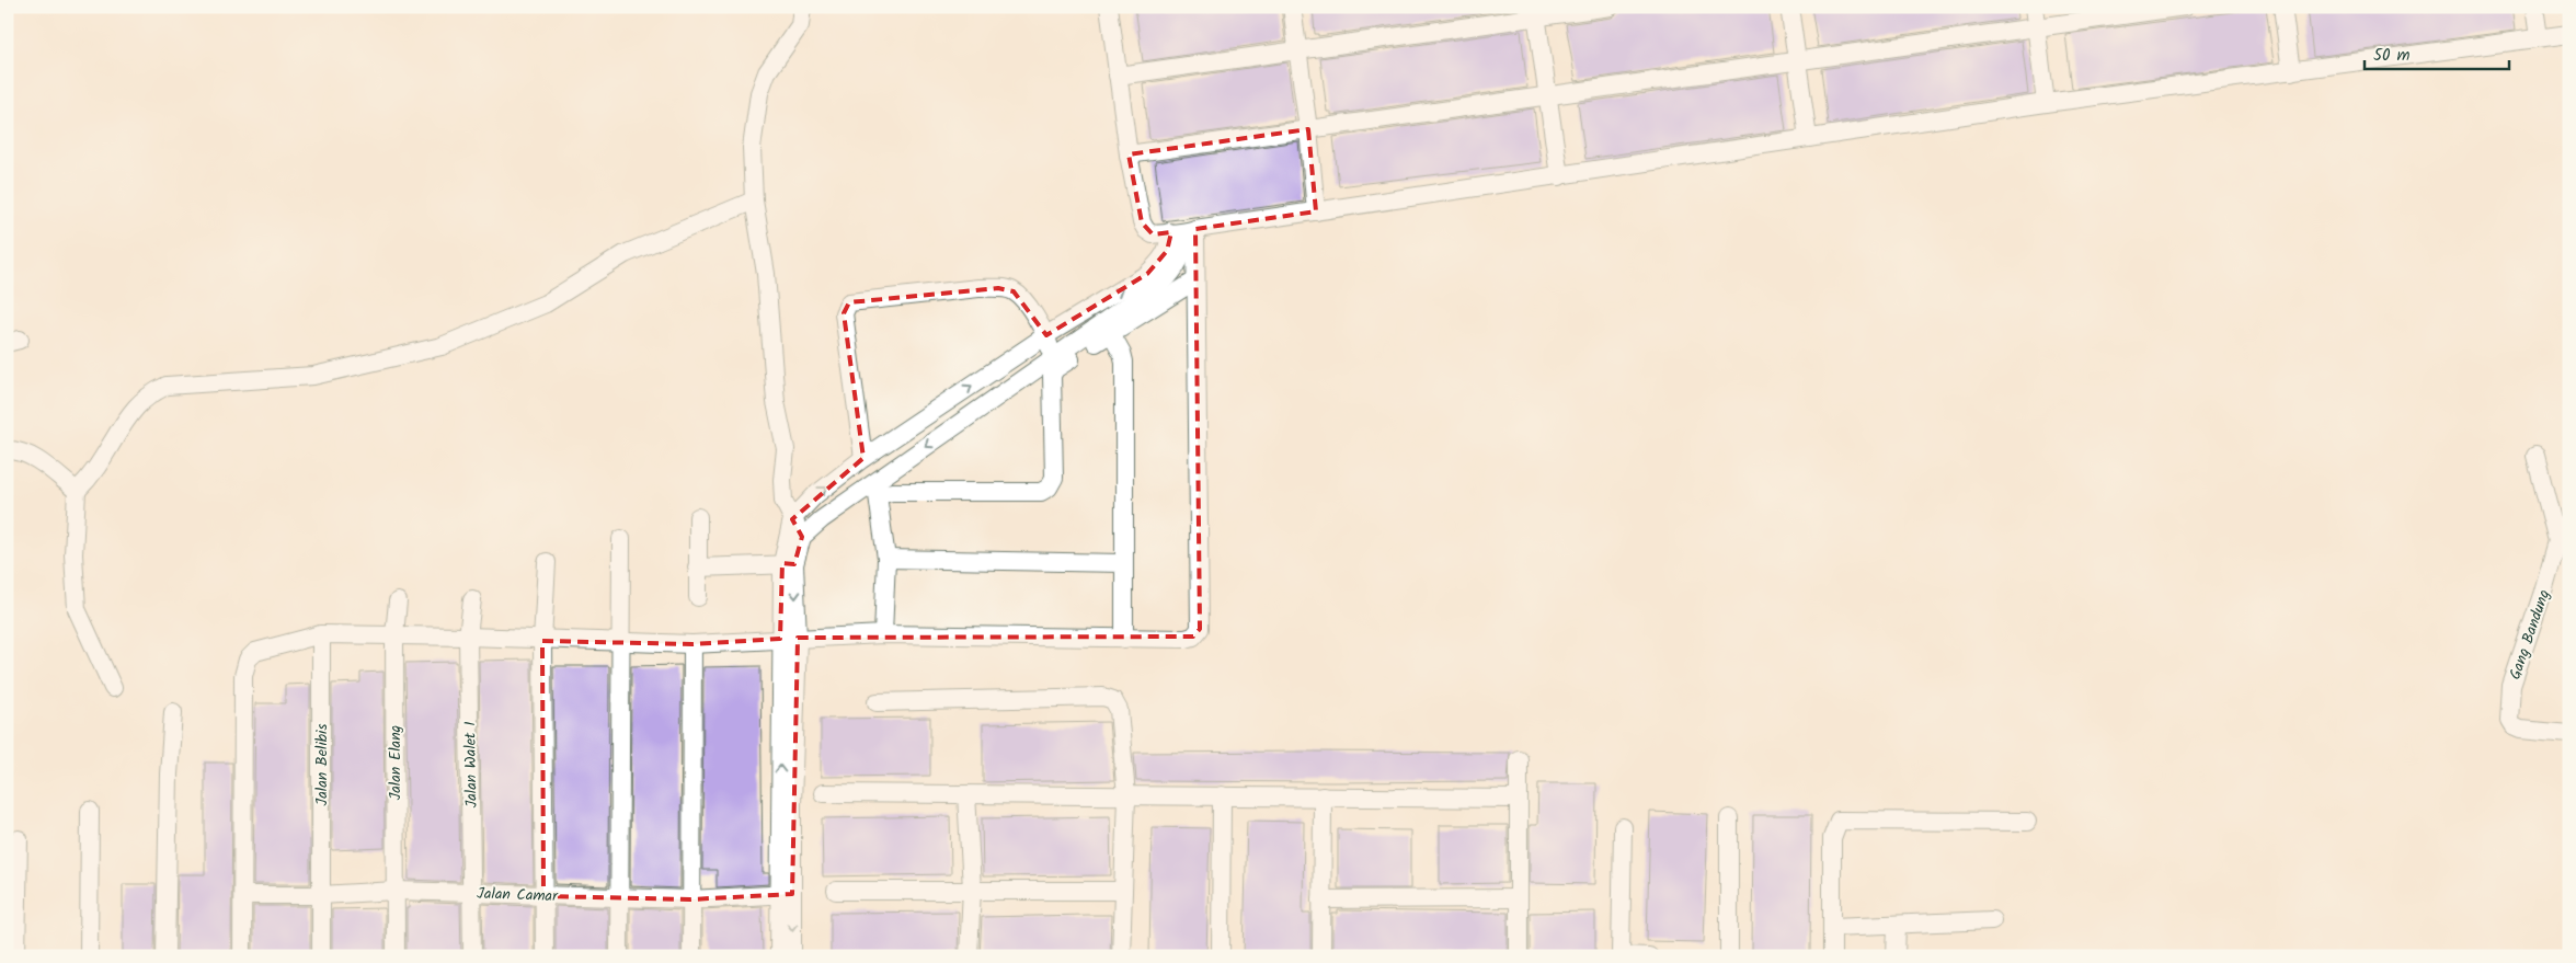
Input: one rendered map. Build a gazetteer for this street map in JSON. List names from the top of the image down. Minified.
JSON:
{"streets":{"street":["Gang Bandung","Jalan Elang","Jalan Belibis","Jalan Walet I","Jalan Camar"]},"crossings":[["Jalan Elang","Jalan Camar"],["Jalan Belibis","Jalan Camar"],["Jalan Walet I","Jalan Camar"]],"scale_bar":"50 m"}
